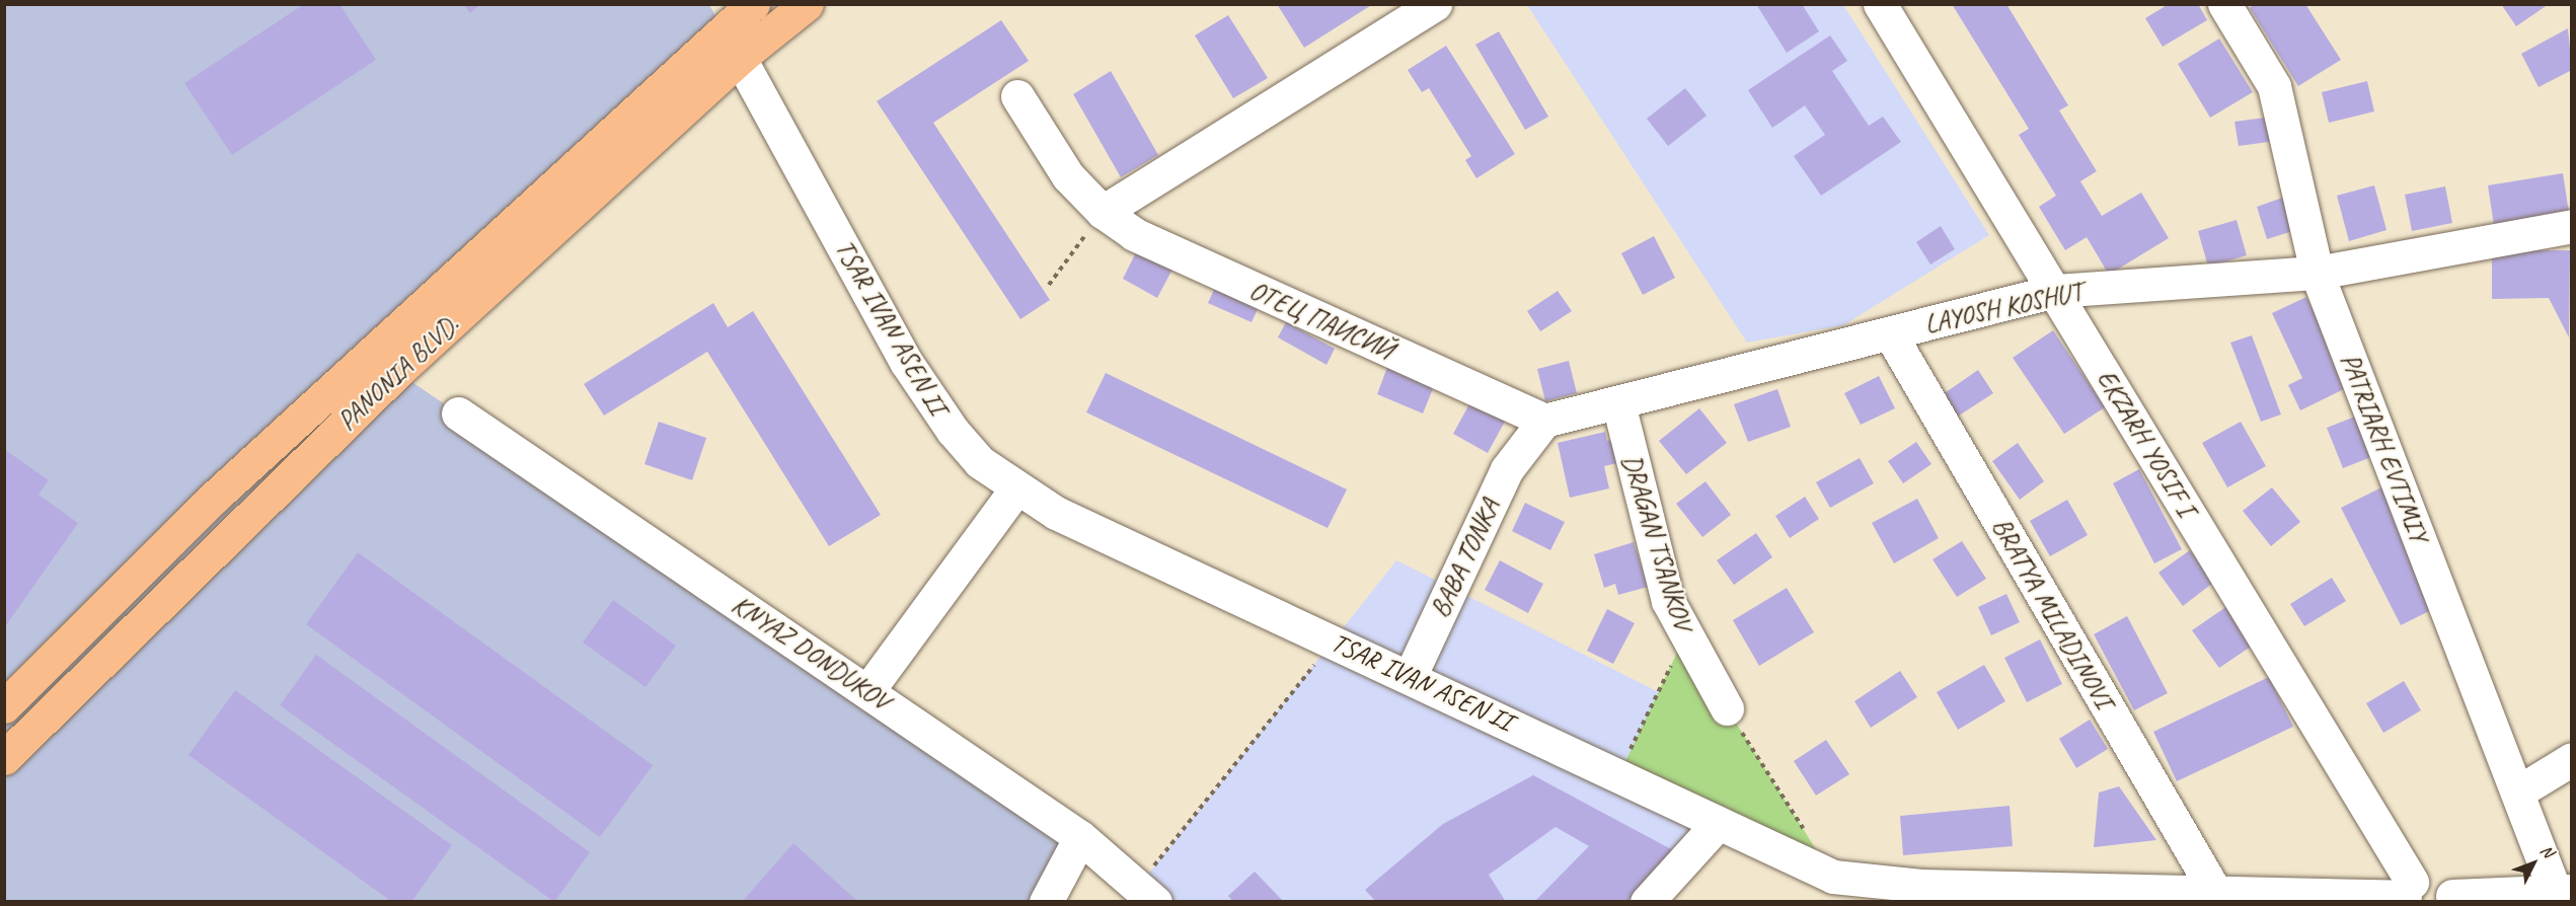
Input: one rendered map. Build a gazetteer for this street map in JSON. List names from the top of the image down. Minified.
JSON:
{"streets":{"main road":["PANONIA BLVD."],"street":["LAYOSH KOSHUT","ОТЕЦ ПАИСИЙ","TSAR IVAN ASEN II","EKZARH YOSIF I","PATRIARH EVTIMIY","DRAGAN TSANKOV","BABA TONKA","BRATYA MILADINOVI","KNYAZ DONDUKOV"]},"crossings":[["LAYOSH KOSHUT","ОТЕЦ ПАИСИЙ"],["LAYOSH KOSHUT","EKZARH YOSIF I"],["LAYOSH KOSHUT","PATRIARH EVTIMIY"],["LAYOSH KOSHUT","DRAGAN TSANKOV"],["LAYOSH KOSHUT","BABA TONKA"],["LAYOSH KOSHUT","BRATYA MILADINOVI"],["ОТЕЦ ПАИСИЙ","BABA TONKA"],["TSAR IVAN ASEN II","PANONIA BLVD."],["TSAR IVAN ASEN II","EKZARH YOSIF I"],["TSAR IVAN ASEN II","BABA TONKA"],["TSAR IVAN ASEN II","BRATYA MILADINOVI"]],"north":"top right"}
